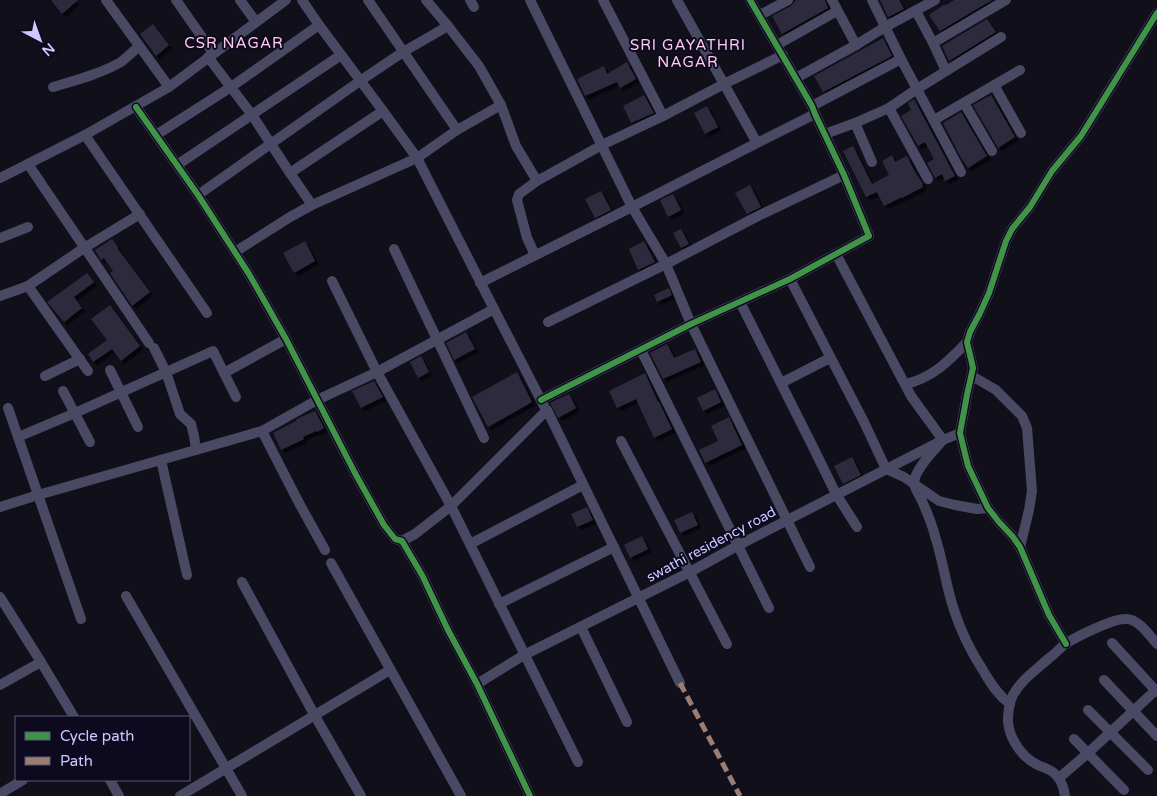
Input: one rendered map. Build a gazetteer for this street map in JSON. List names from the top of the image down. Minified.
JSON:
{"streets":{"street":["swathi residency road"]},"districts":["CSR NAGAR","SRI GAYATHRI NAGAR"],"legend":["Cycle path","Path"],"north":"bottom right"}
